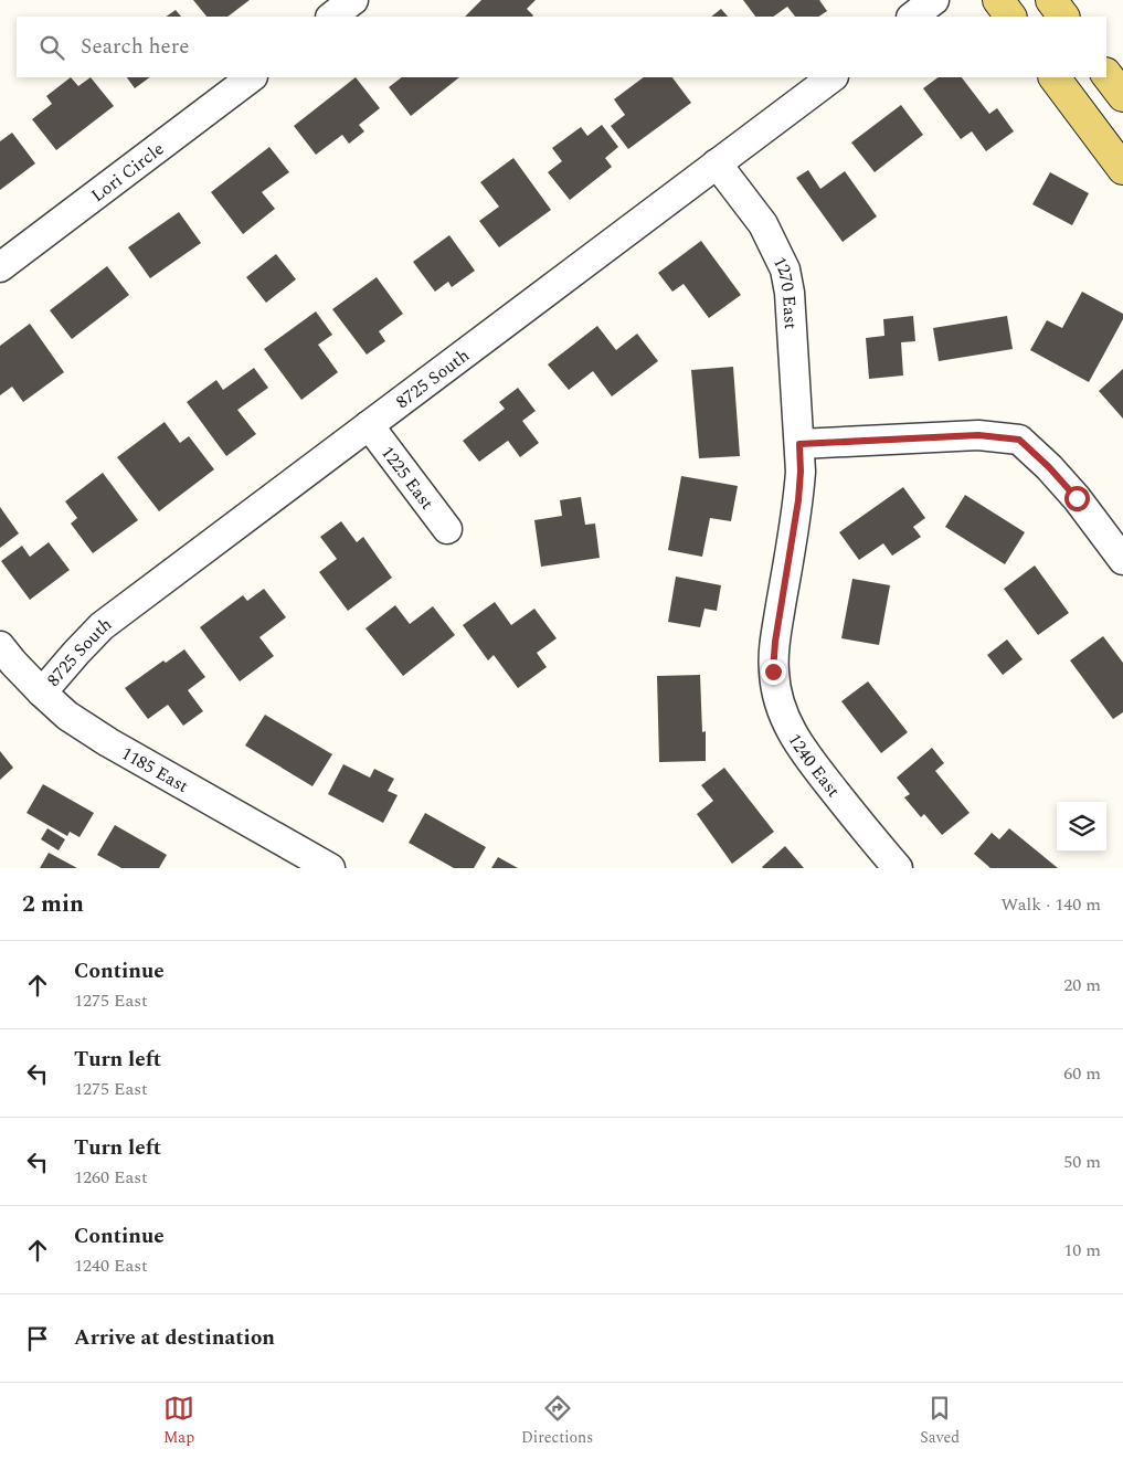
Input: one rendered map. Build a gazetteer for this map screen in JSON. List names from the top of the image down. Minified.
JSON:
{"streets":{"street":["Lori Circle","1270 East","8725 South","1225 East","1240 East","1185 East"]},"crossings":[["1270 East","8725 South"],["1270 East","1240 East"],["8725 South","1225 East"],["8725 South","1185 East"]],"page":{"search":"Search here","heading":["2 min","Walk · 140 m"],"list":[["Continue","1275 East","20 m"],["Turn left","1275 East","60 m"],["Turn left","1260 East","50 m"],["Continue","1240 East","10 m"],"Arrive at destination"],"nav":["Map","Directions","Saved"]}}
